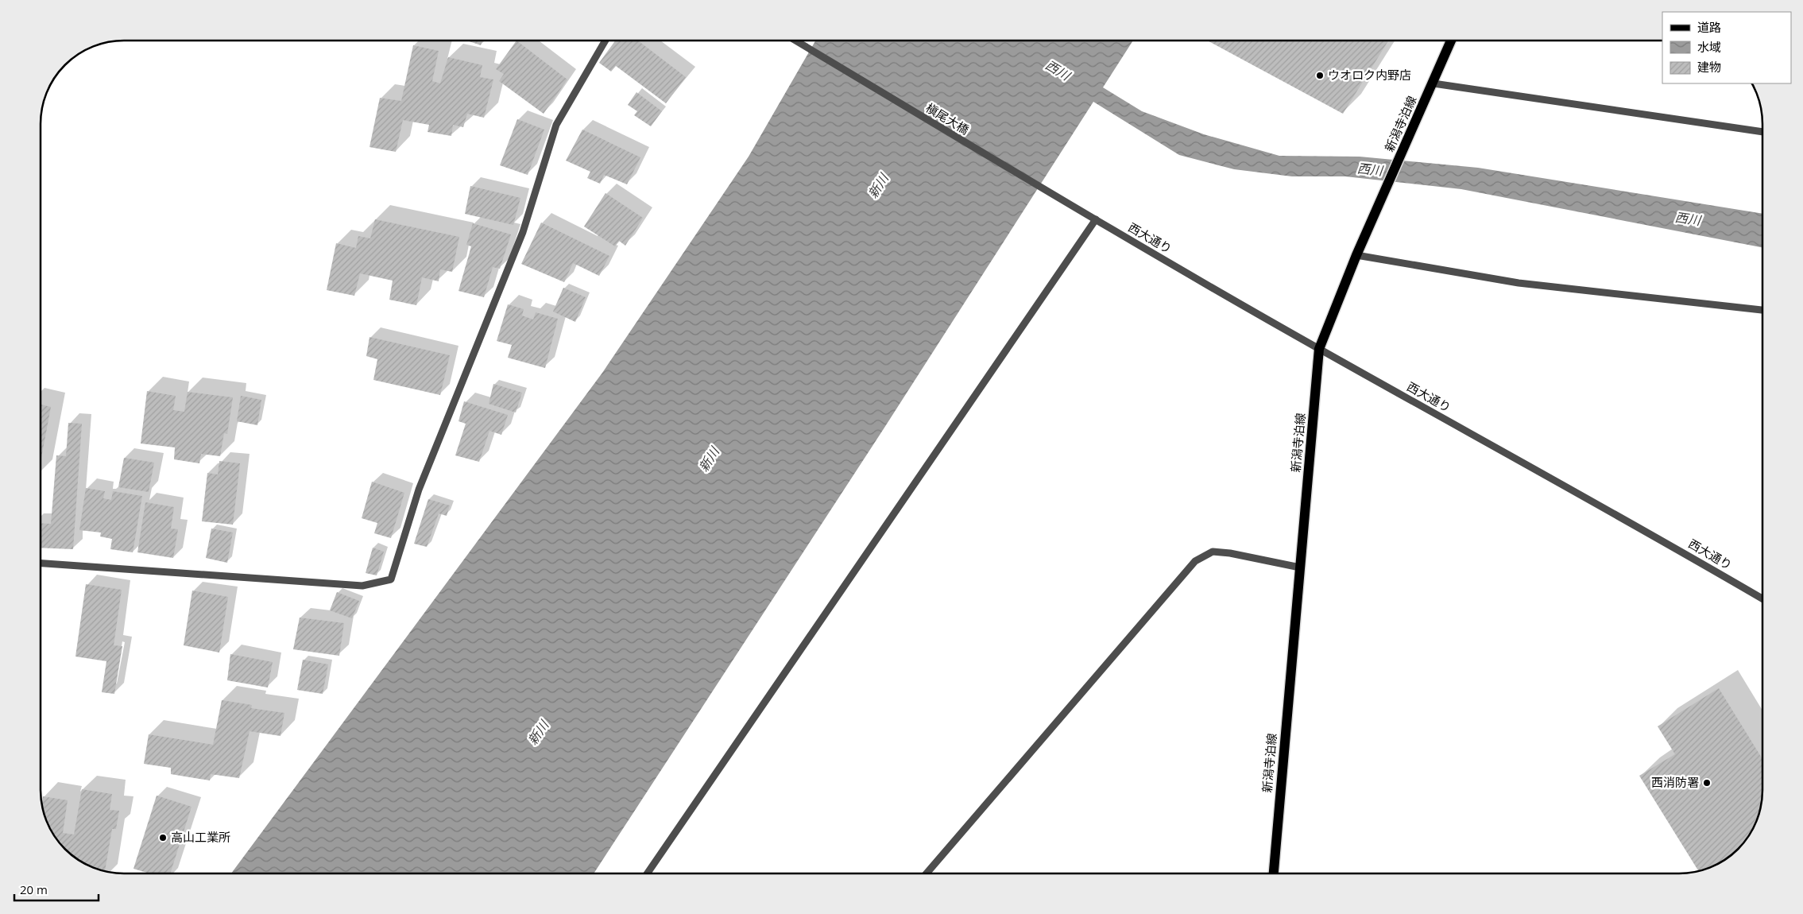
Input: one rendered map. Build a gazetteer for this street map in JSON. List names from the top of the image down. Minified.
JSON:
{"streets":{"main road":["新潟寺泊線"],"street":["槇尾大橋","西大通り"]},"crossings":[["槇尾大橋","西大通り"],["新潟寺泊線","西大通り"]],"water":["西川","新川"],"places":["ウオロク内野店","西消防署","高山工業所"],"legend":["道路","水域","建物"],"scale_bar":"20 m"}
